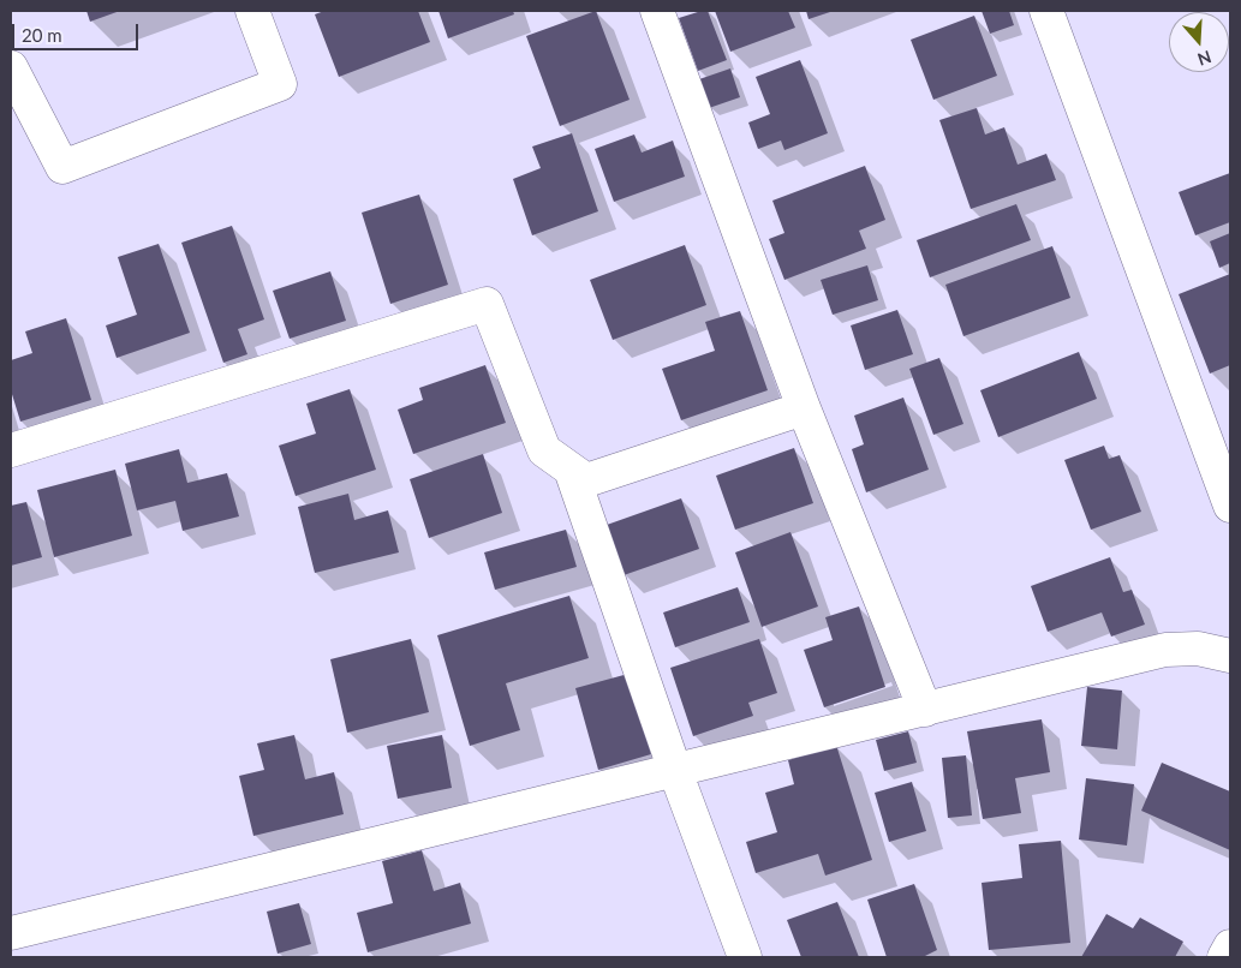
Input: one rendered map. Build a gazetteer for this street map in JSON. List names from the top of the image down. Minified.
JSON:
{"scale_bar":"20 m","north":"bottom"}
